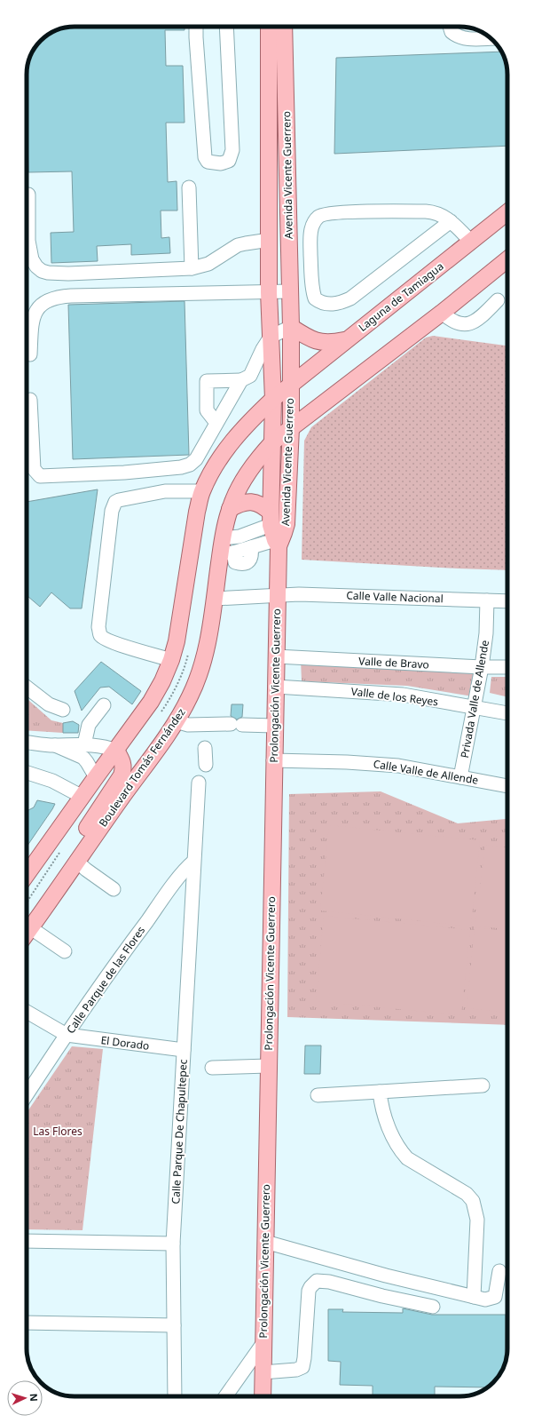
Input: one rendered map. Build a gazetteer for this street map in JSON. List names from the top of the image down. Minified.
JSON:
{"streets":{"main road":["Avenida Vicente Guerrero","Laguna de Tamiagua","Prolongación Vicente Guerrero","Boulevard Tomás Fernández"],"street":["Calle Valle Nacional","Valle de Bravo","Valle de los Reyes","Privada Valle de Allende","Calle Valle de Allende","Calle Parque de las Flores","El Dorado","Calle Parque De Chapultepec"]},"crossings":[["Avenida Vicente Guerrero","Laguna de Tamiagua"],["Avenida Vicente Guerrero","Prolongación Vicente Guerrero"],["Avenida Vicente Guerrero","Boulevard Tomás Fernández"],["Calle Valle Nacional","Prolongación Vicente Guerrero"],["Calle Valle Nacional","Privada Valle de Allende"],["Calle Valle Nacional","Boulevard Tomás Fernández"],["Valle de Bravo","Prolongación Vicente Guerrero"],["Valle de Bravo","Privada Valle de Allende"],["Prolongación Vicente Guerrero","Valle de los Reyes"],["Prolongación Vicente Guerrero","Calle Valle de Allende"],["Valle de los Reyes","Privada Valle de Allende"],["Privada Valle de Allende","Calle Valle de Allende"],["Calle Parque de las Flores","El Dorado"],["Calle Parque de las Flores","Calle Parque De Chapultepec"],["El Dorado","Calle Parque De Chapultepec"]],"parks":["Las Flores"],"north":"right"}
